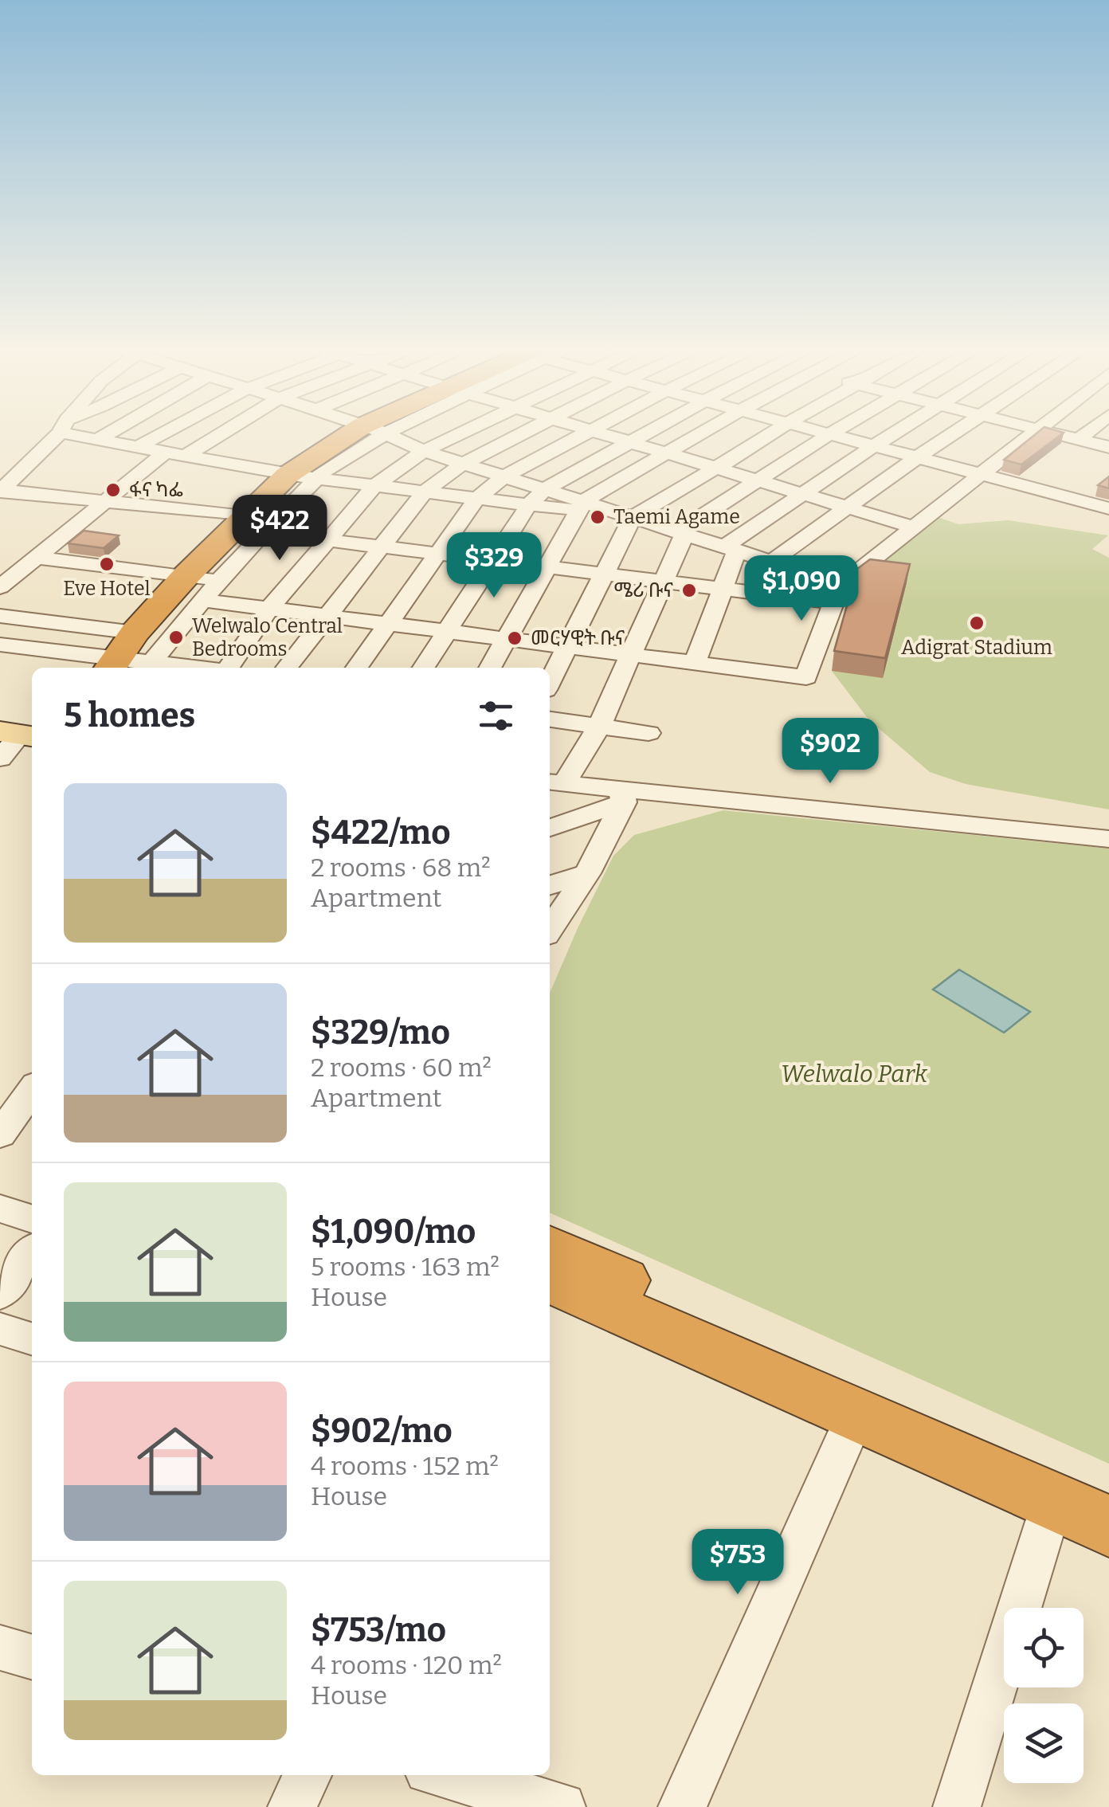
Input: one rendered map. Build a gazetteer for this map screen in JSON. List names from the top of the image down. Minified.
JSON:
{"parks":["Welwalo Park"],"places":["ፋና ካፌ","Taemi Agame","Eve Hotel","ሜሪ ቡና","Adigrat Stadium","Welwalo Central Bedrooms","መርሃዊት ቡና"],"page":{"price":["$422","$329","$1,090","$902","$753"],"heading":"5 homes","list":[{"name":"$422/mo","note":"2 rooms · 68 m² · Apartment"},{"name":"$329/mo","note":"2 rooms · 60 m² · Apartment"},{"name":"$1,090/mo","note":"5 rooms · 163 m² · House"},{"name":"$902/mo","note":"4 rooms · 152 m² · House"},{"name":"$753/mo","note":"4 rooms · 120 m² · House"}]}}
